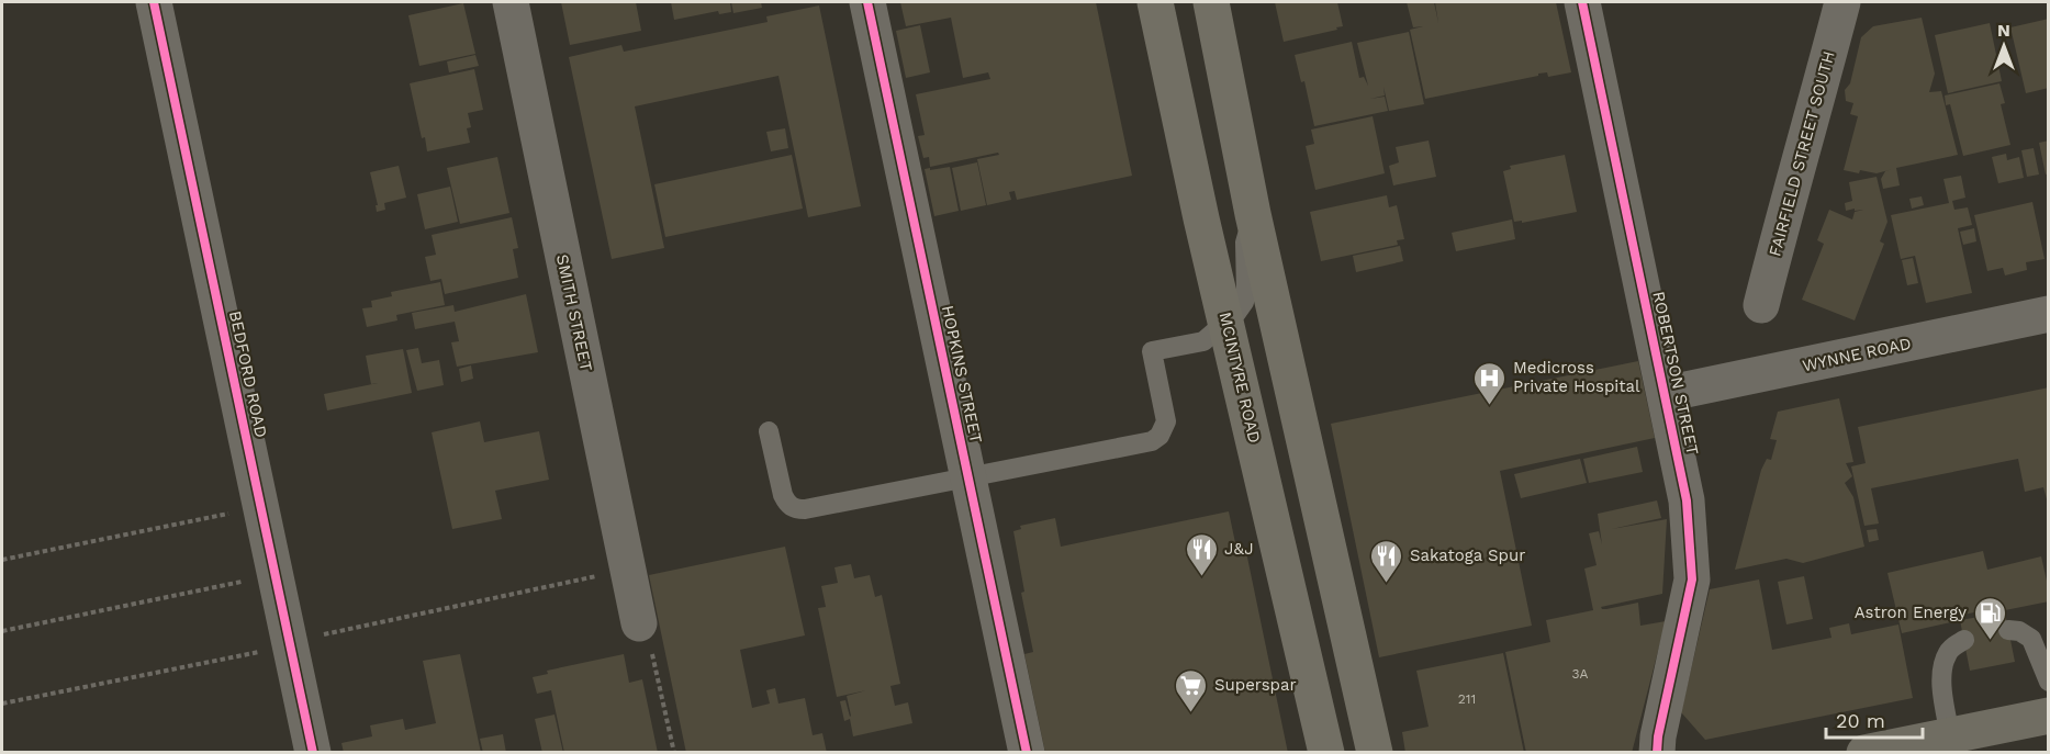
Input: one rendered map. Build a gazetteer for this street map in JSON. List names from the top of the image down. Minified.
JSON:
{"streets":{"main road":["MCINTYRE ROAD"],"street":["FAIRFIELD STREET SOUTH","SMITH STREET","WYNNE ROAD","ROBERTSON STREET","BEDFORD ROAD","HOPKINS STREET"]},"crossings":[["WYNNE ROAD","ROBERTSON STREET"]],"places":{"hospital":["Medicross Private Hospital"],"restaurant":["J&J","Sakatoga Spur"],"fuel station":["Astron Energy"],"supermarket":["Superspar"]},"house_numbers":["3A","211"],"scale_bar":"20 m","north":"top"}
